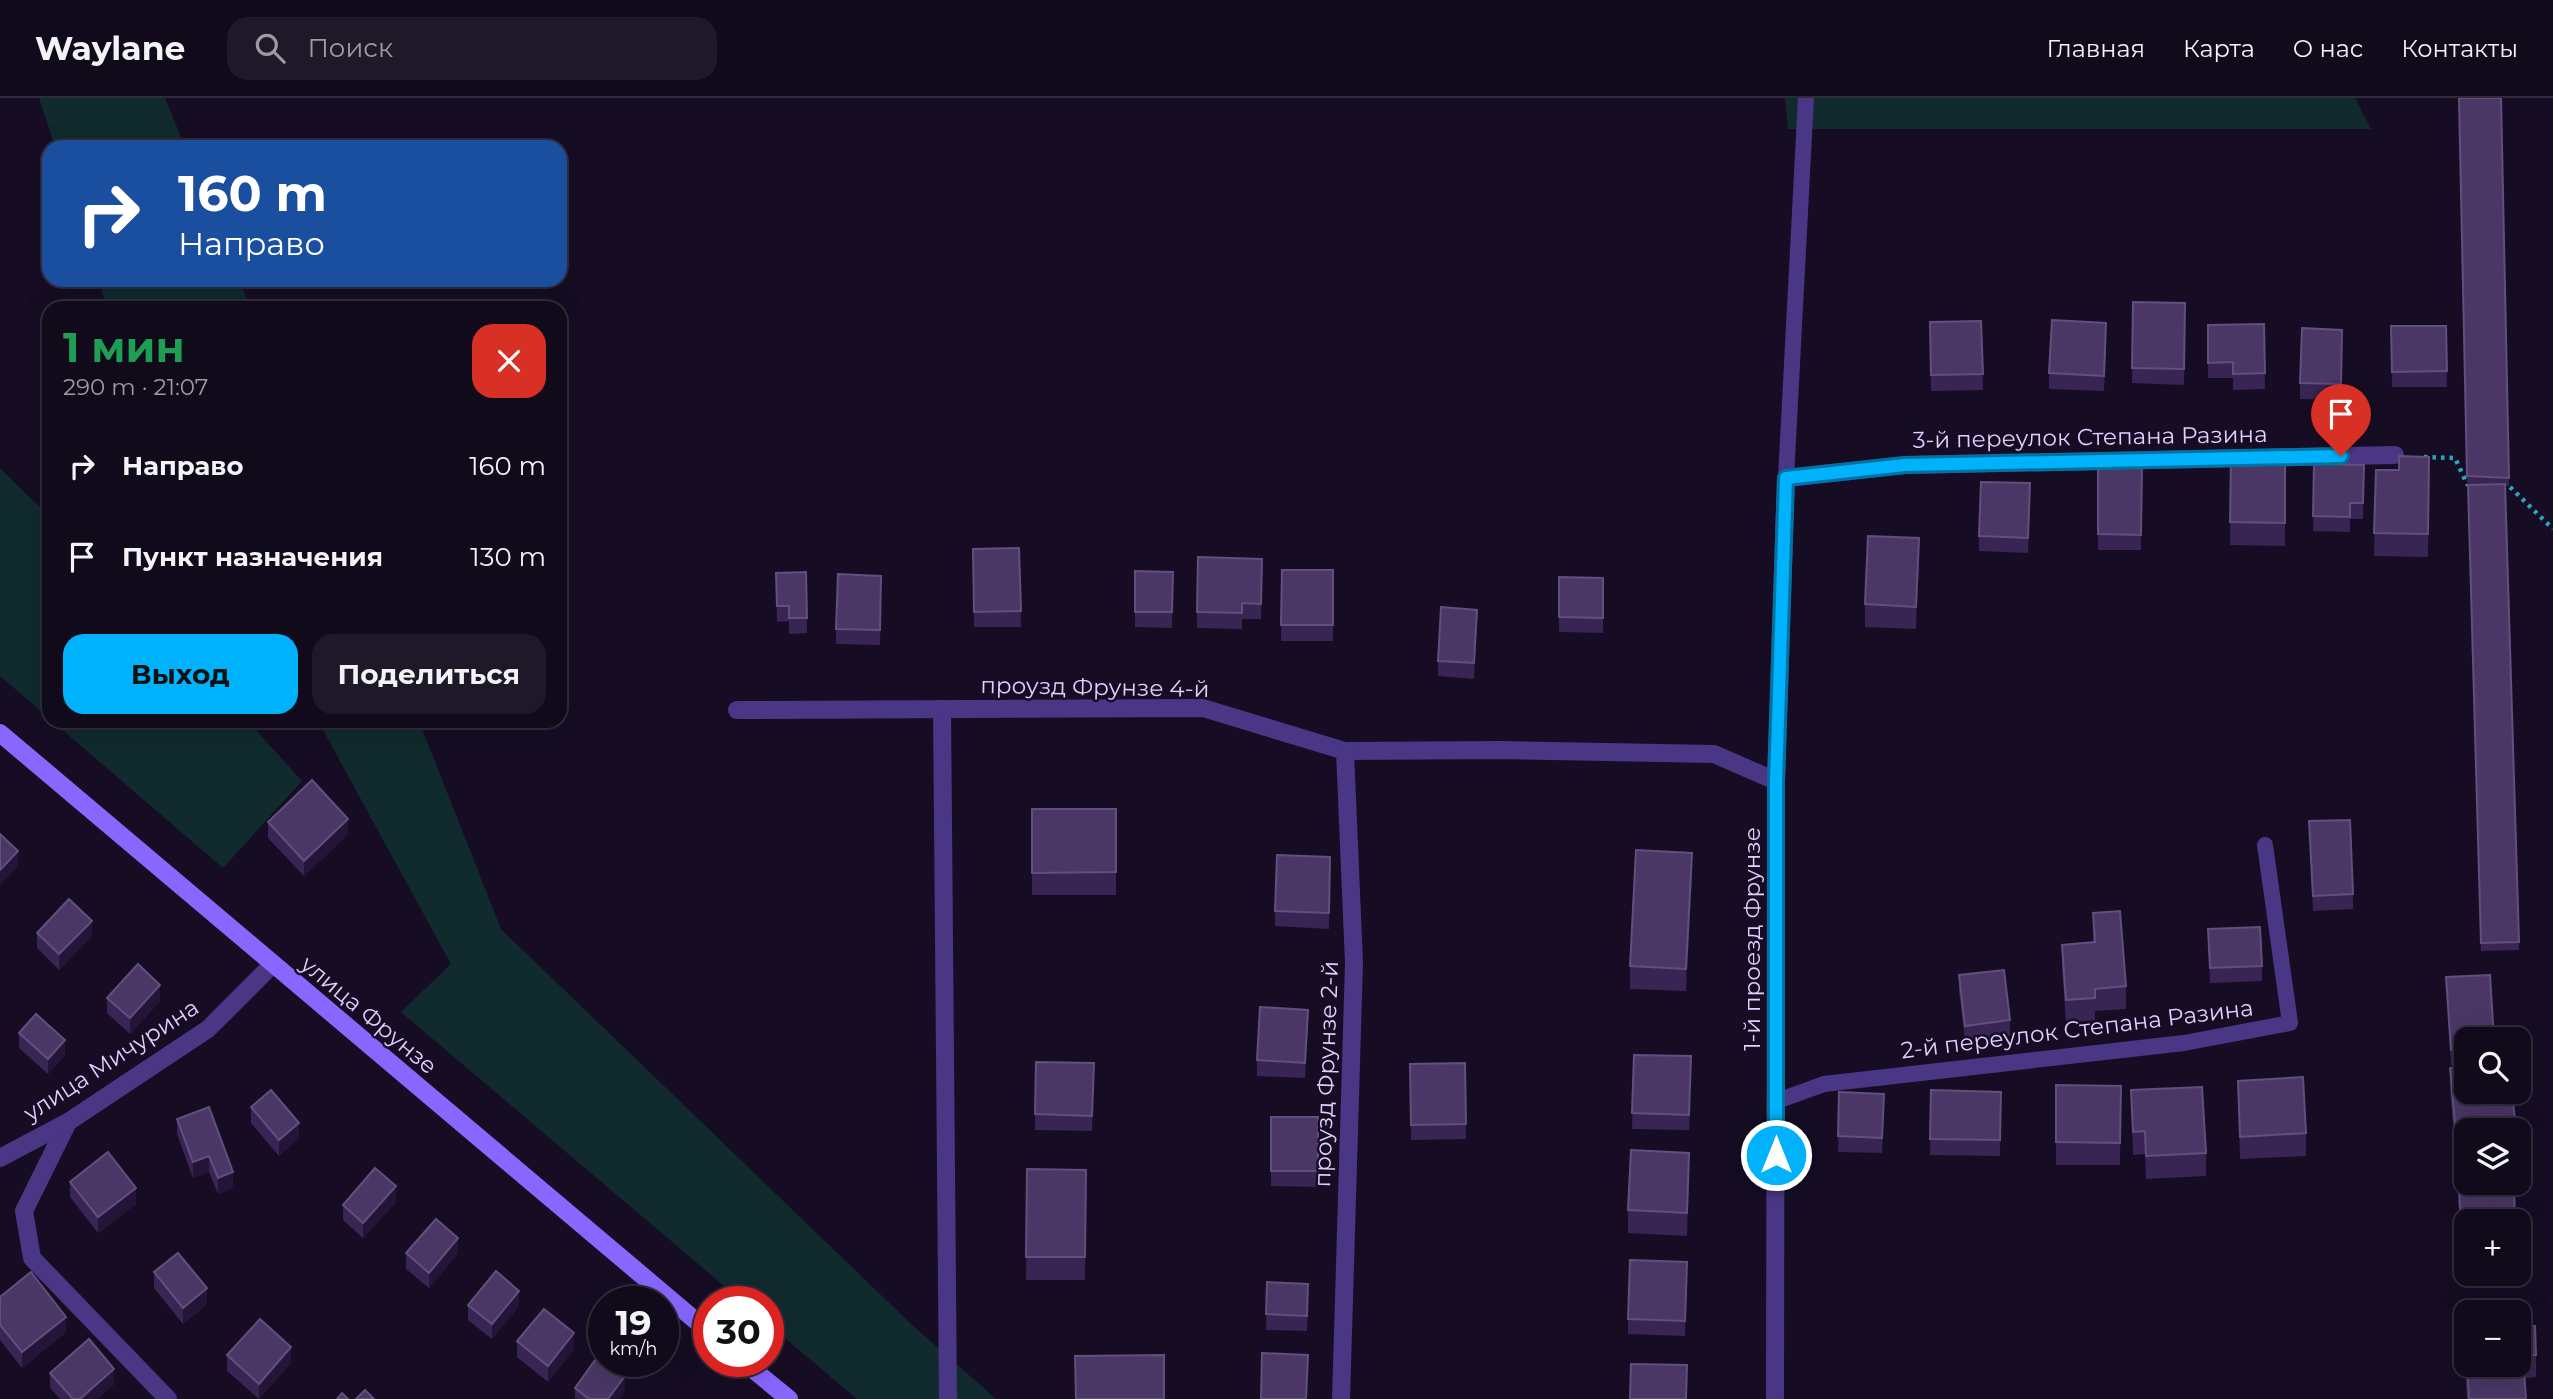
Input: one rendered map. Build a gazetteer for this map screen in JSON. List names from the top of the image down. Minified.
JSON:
{"streets":{"street":["3-й переулок Степана Разина","проузд Фрунзе 4-й","1-й проезд Фрунзе","улица Фрунзе","улица Мичурина","проузд Фрунзе 2-й"],"lane":["2-й переулок Степана Разина"]},"crossings":[["3-й переулок Степана Разина","1-й проезд Фрунзе"],["проузд Фрунзе 4-й","1-й проезд Фрунзе"],["проузд Фрунзе 4-й","проузд Фрунзе 2-й"],["1-й проезд Фрунзе","2-й переулок Степана Разина"],["улица Фрунзе","улица Мичурина"]],"page":{"header":"Waylane","search":"Поиск","nav":["Главная","Карта","О нас","Контакты"],"turn":["160 m","Направо"],"heading":["1 мин","290 m · 21:07"],"list":[{"name":"Направо","value":"160 m"},{"name":"Пункт назначения","value":"130 m"}],"buttons":["Выход","Поделиться"],"map_buttons":["+","−"],"speed":"19 km/h","limit":"30"}}
